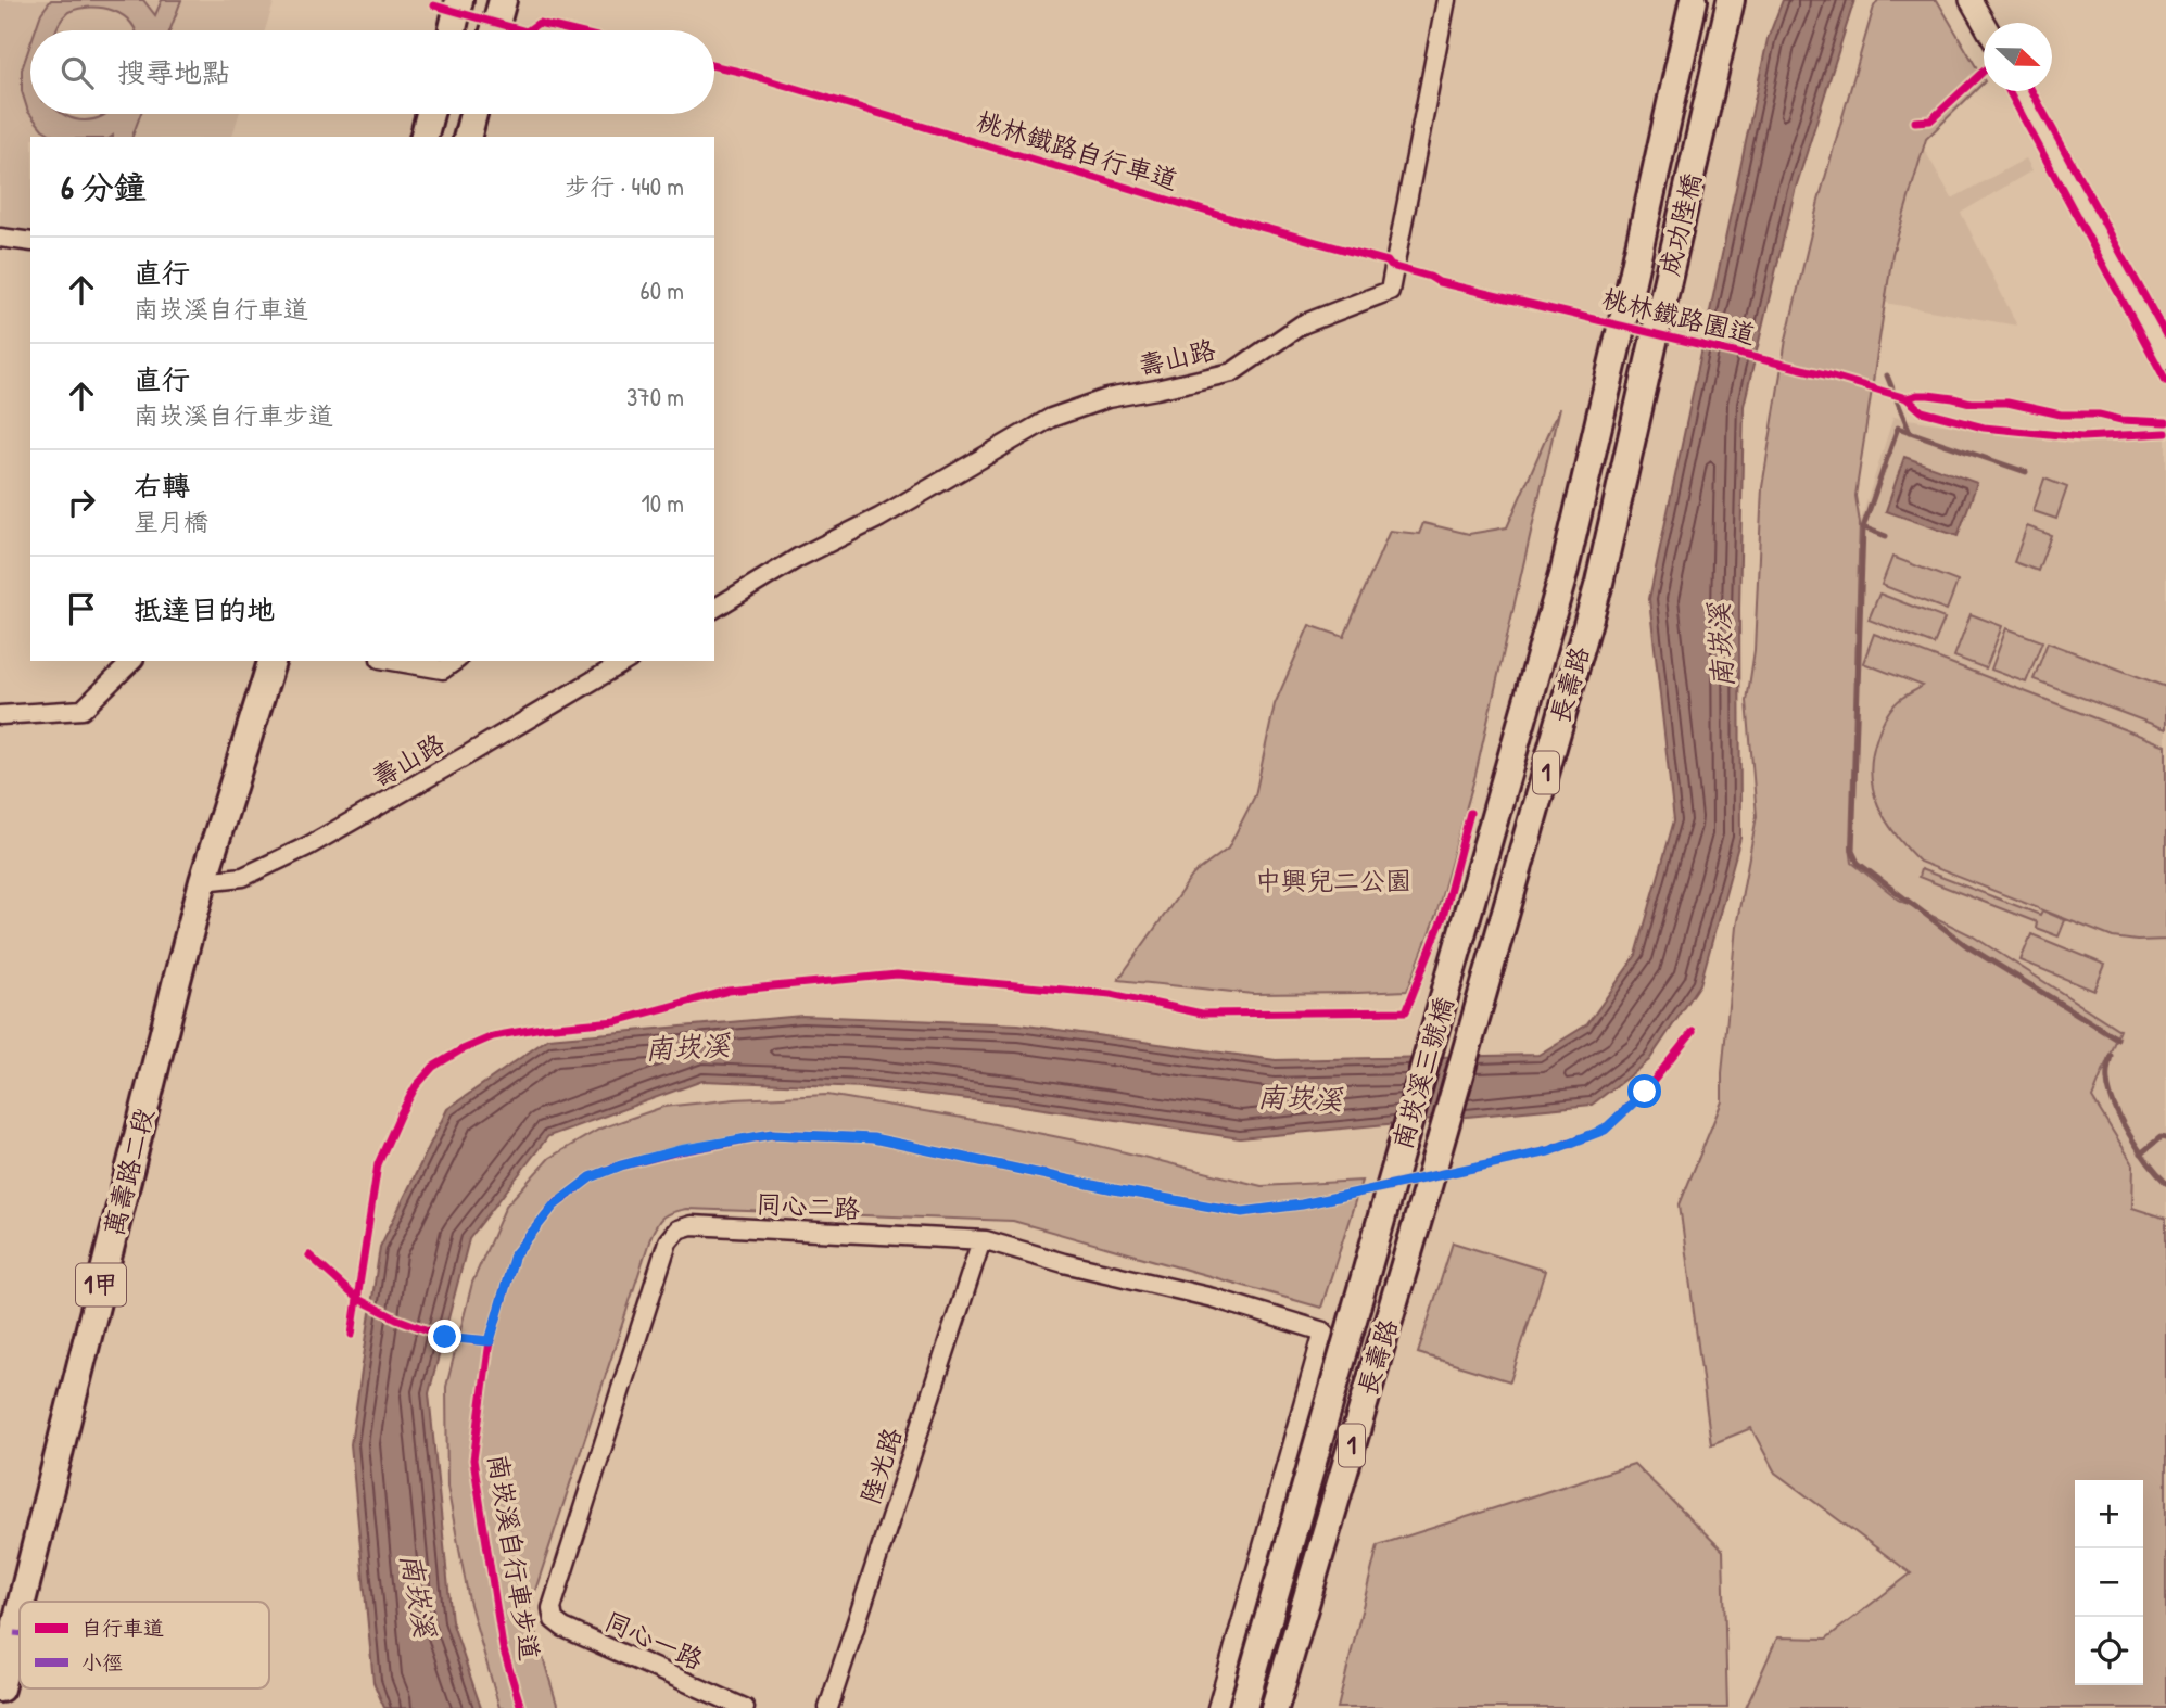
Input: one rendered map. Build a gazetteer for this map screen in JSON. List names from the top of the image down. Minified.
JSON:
{"streets":{"main road":["成功陸橋","長壽路","1","南崁溪三號橋","萬壽路二段","1甲"],"street":["壽山路","同心二路","陸光路","同心一路"],"cycle path":["桃林鐵路自行車道","南崁溪自行車步道"]},"crossings":[["成功陸橋","長壽路"],["壽山路","萬壽路二段"],["長壽路","南崁溪三號橋"],["同心二路","陸光路"],["同心二路","同心一路"]],"water":["南崁溪"],"parks":["中興兒二公園"],"legend":["自行車道","小徑"],"north":"right","page":{"search":"搜尋地點","heading":["6 分鐘","步行 · 440 m"],"list":[["直行","南崁溪自行車道","60 m"],["直行","南崁溪自行車步道","370 m"],["右轉","星月橋","10 m"],"抵達目的地"],"map_buttons":["+","−"]}}
